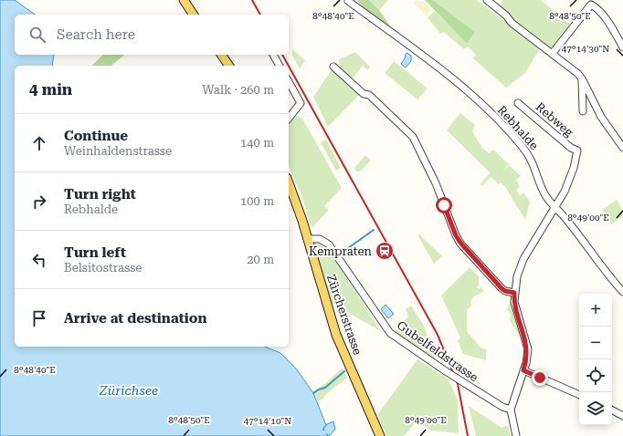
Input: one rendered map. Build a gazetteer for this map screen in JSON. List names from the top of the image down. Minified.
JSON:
{"streets":{"main road":["Zürcherstrasse"],"street":["Rebweg","Rebhalde","Gubelfeldstrasse"]},"crossings":[["Rebweg","Rebhalde"],["Zürcherstrasse","Gubelfeldstrasse"]],"water":["Zürichsee"],"places":{"station":["Kempraten"]},"page":{"search":"Search here","heading":["4 min","Walk · 260 m"],"list":[["Continue","Weinhaldenstrasse","140 m"],["Turn right","Rebhalde","100 m"],["Turn left","Belsitostrasse","20 m"],"Arrive at destination"],"map_buttons":["+","−"]},"coordinates":["8°48'40\"E","8°48'50\"E","47°14'30\"N","8°49'00\"E","47°14'10\"N"]}
